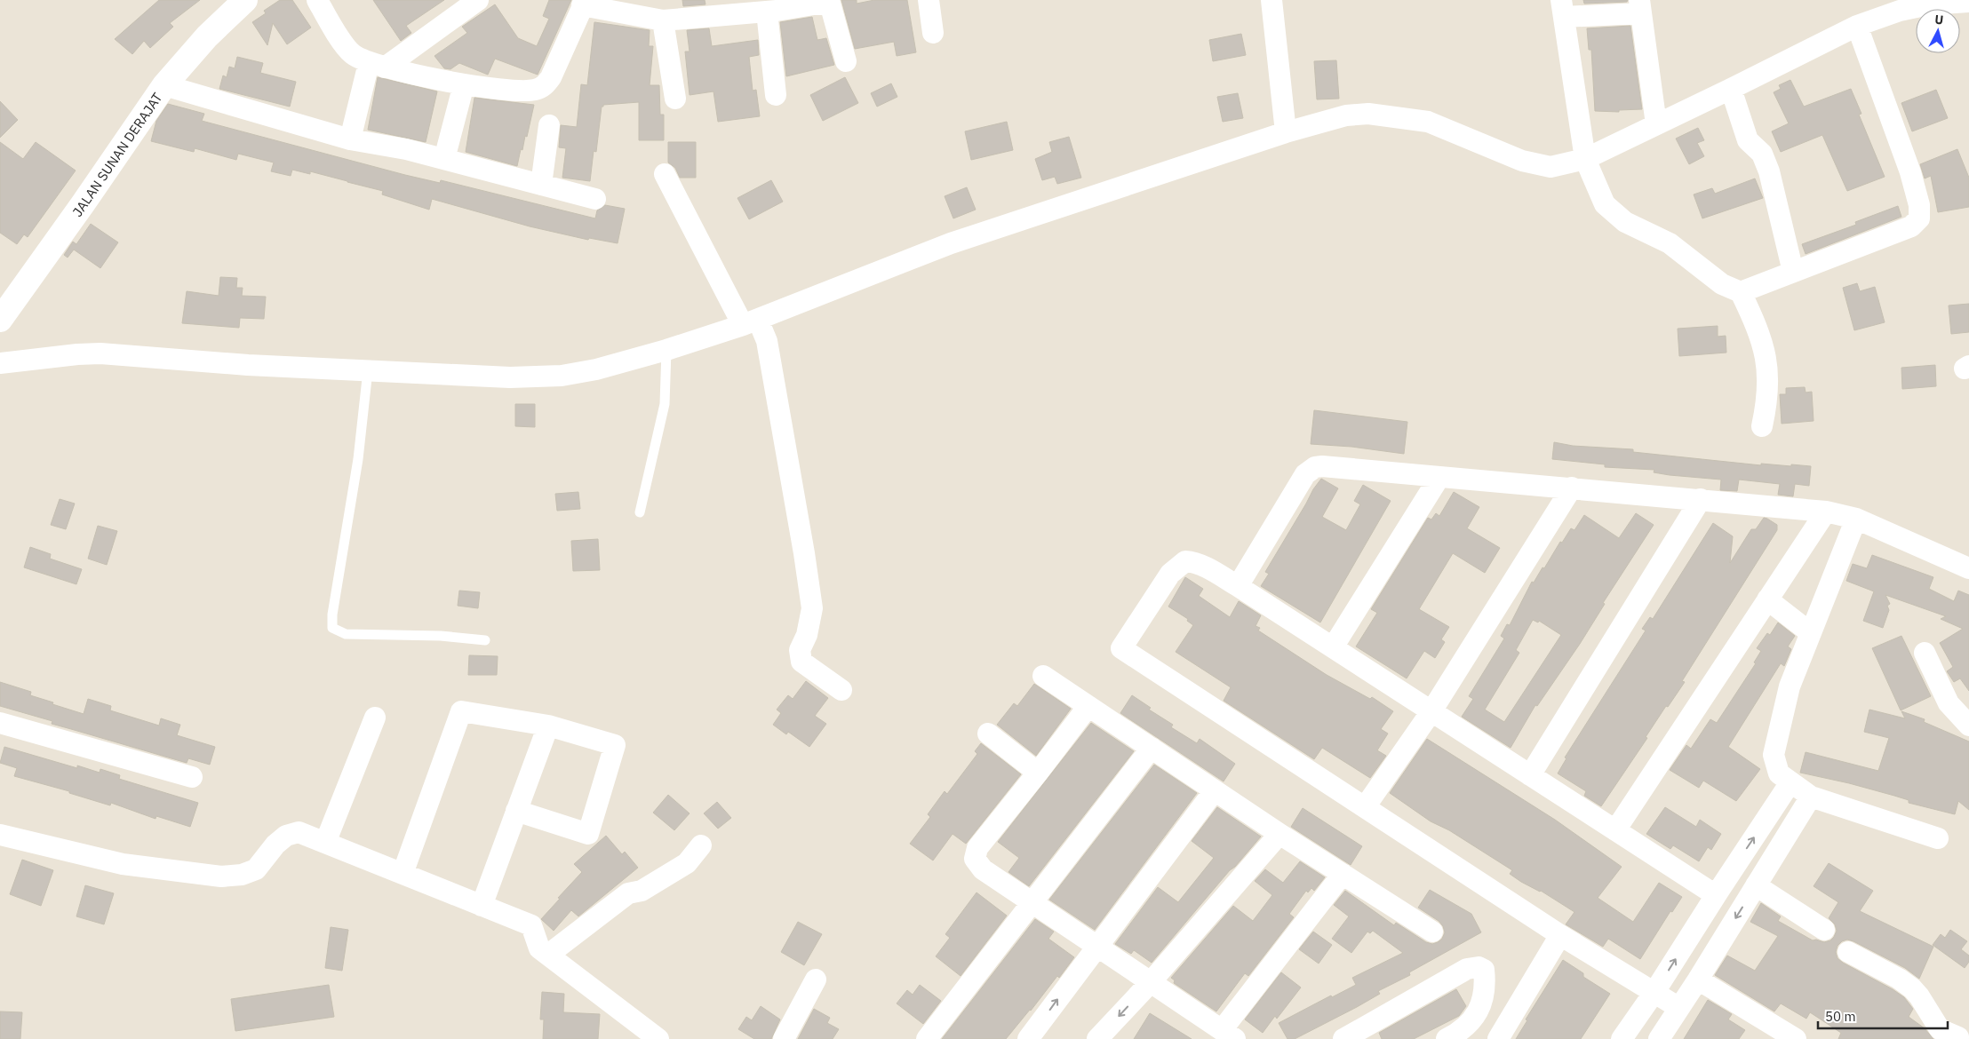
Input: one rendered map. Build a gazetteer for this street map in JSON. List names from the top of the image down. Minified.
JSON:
{"streets":{"street":["JALAN SUNAN DERAJAT"]},"scale_bar":"50 m","north":"top"}
